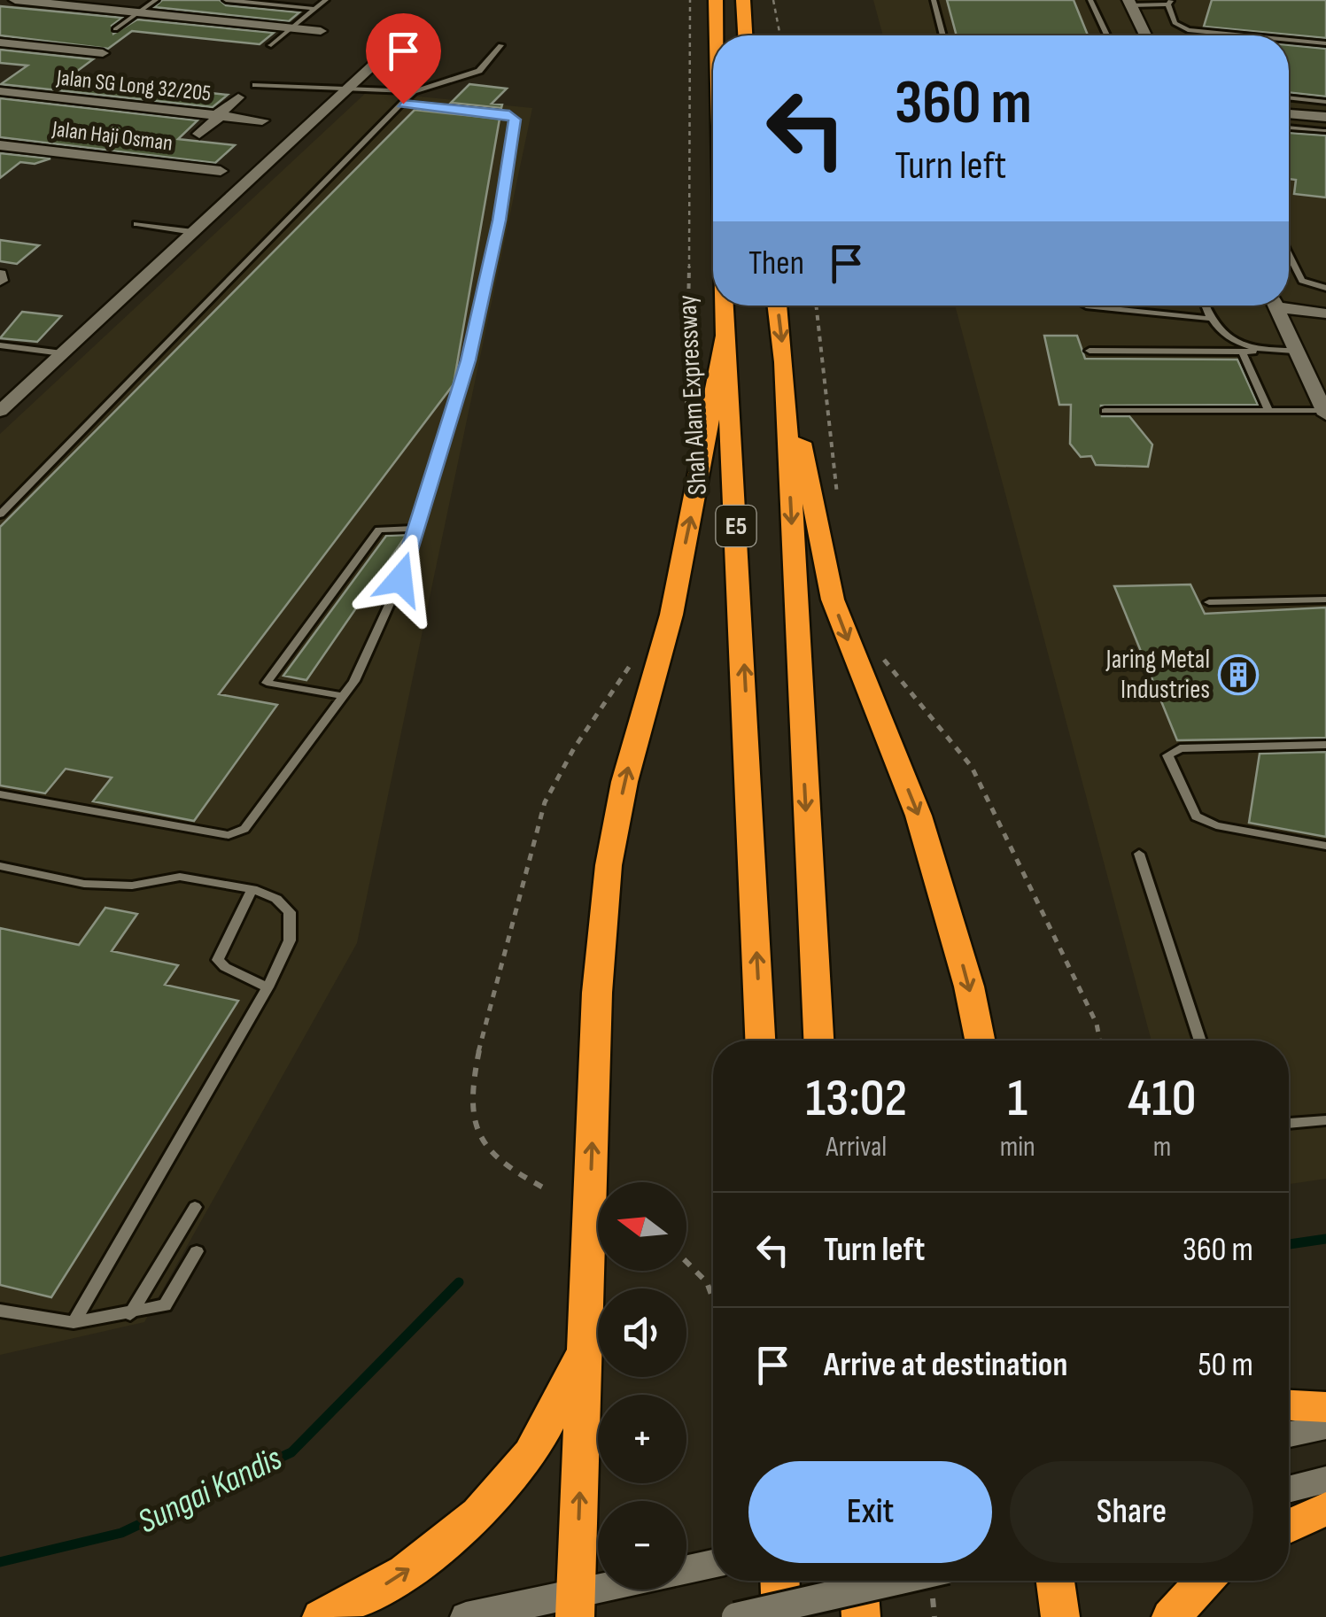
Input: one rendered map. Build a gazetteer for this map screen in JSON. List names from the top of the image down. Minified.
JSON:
{"streets":{"highway":["Shah Alam Expressway","E5"],"street":["Jalan SG Long 32/205","Jalan Haji Osman"]},"water":["Sungai Kandis"],"places":{"building":["Jaring Metal Industries"]},"north":"left","page":{"turn":["360 m","Turn left"],"then":"Then","eta":["13:02","Arrival","1","min","410","m"],"map_buttons":["+","−"],"list":[{"name":"Turn left","value":"360 m"},{"name":"Arrive at destination","value":"50 m"}],"buttons":["Exit","Share"]}}
